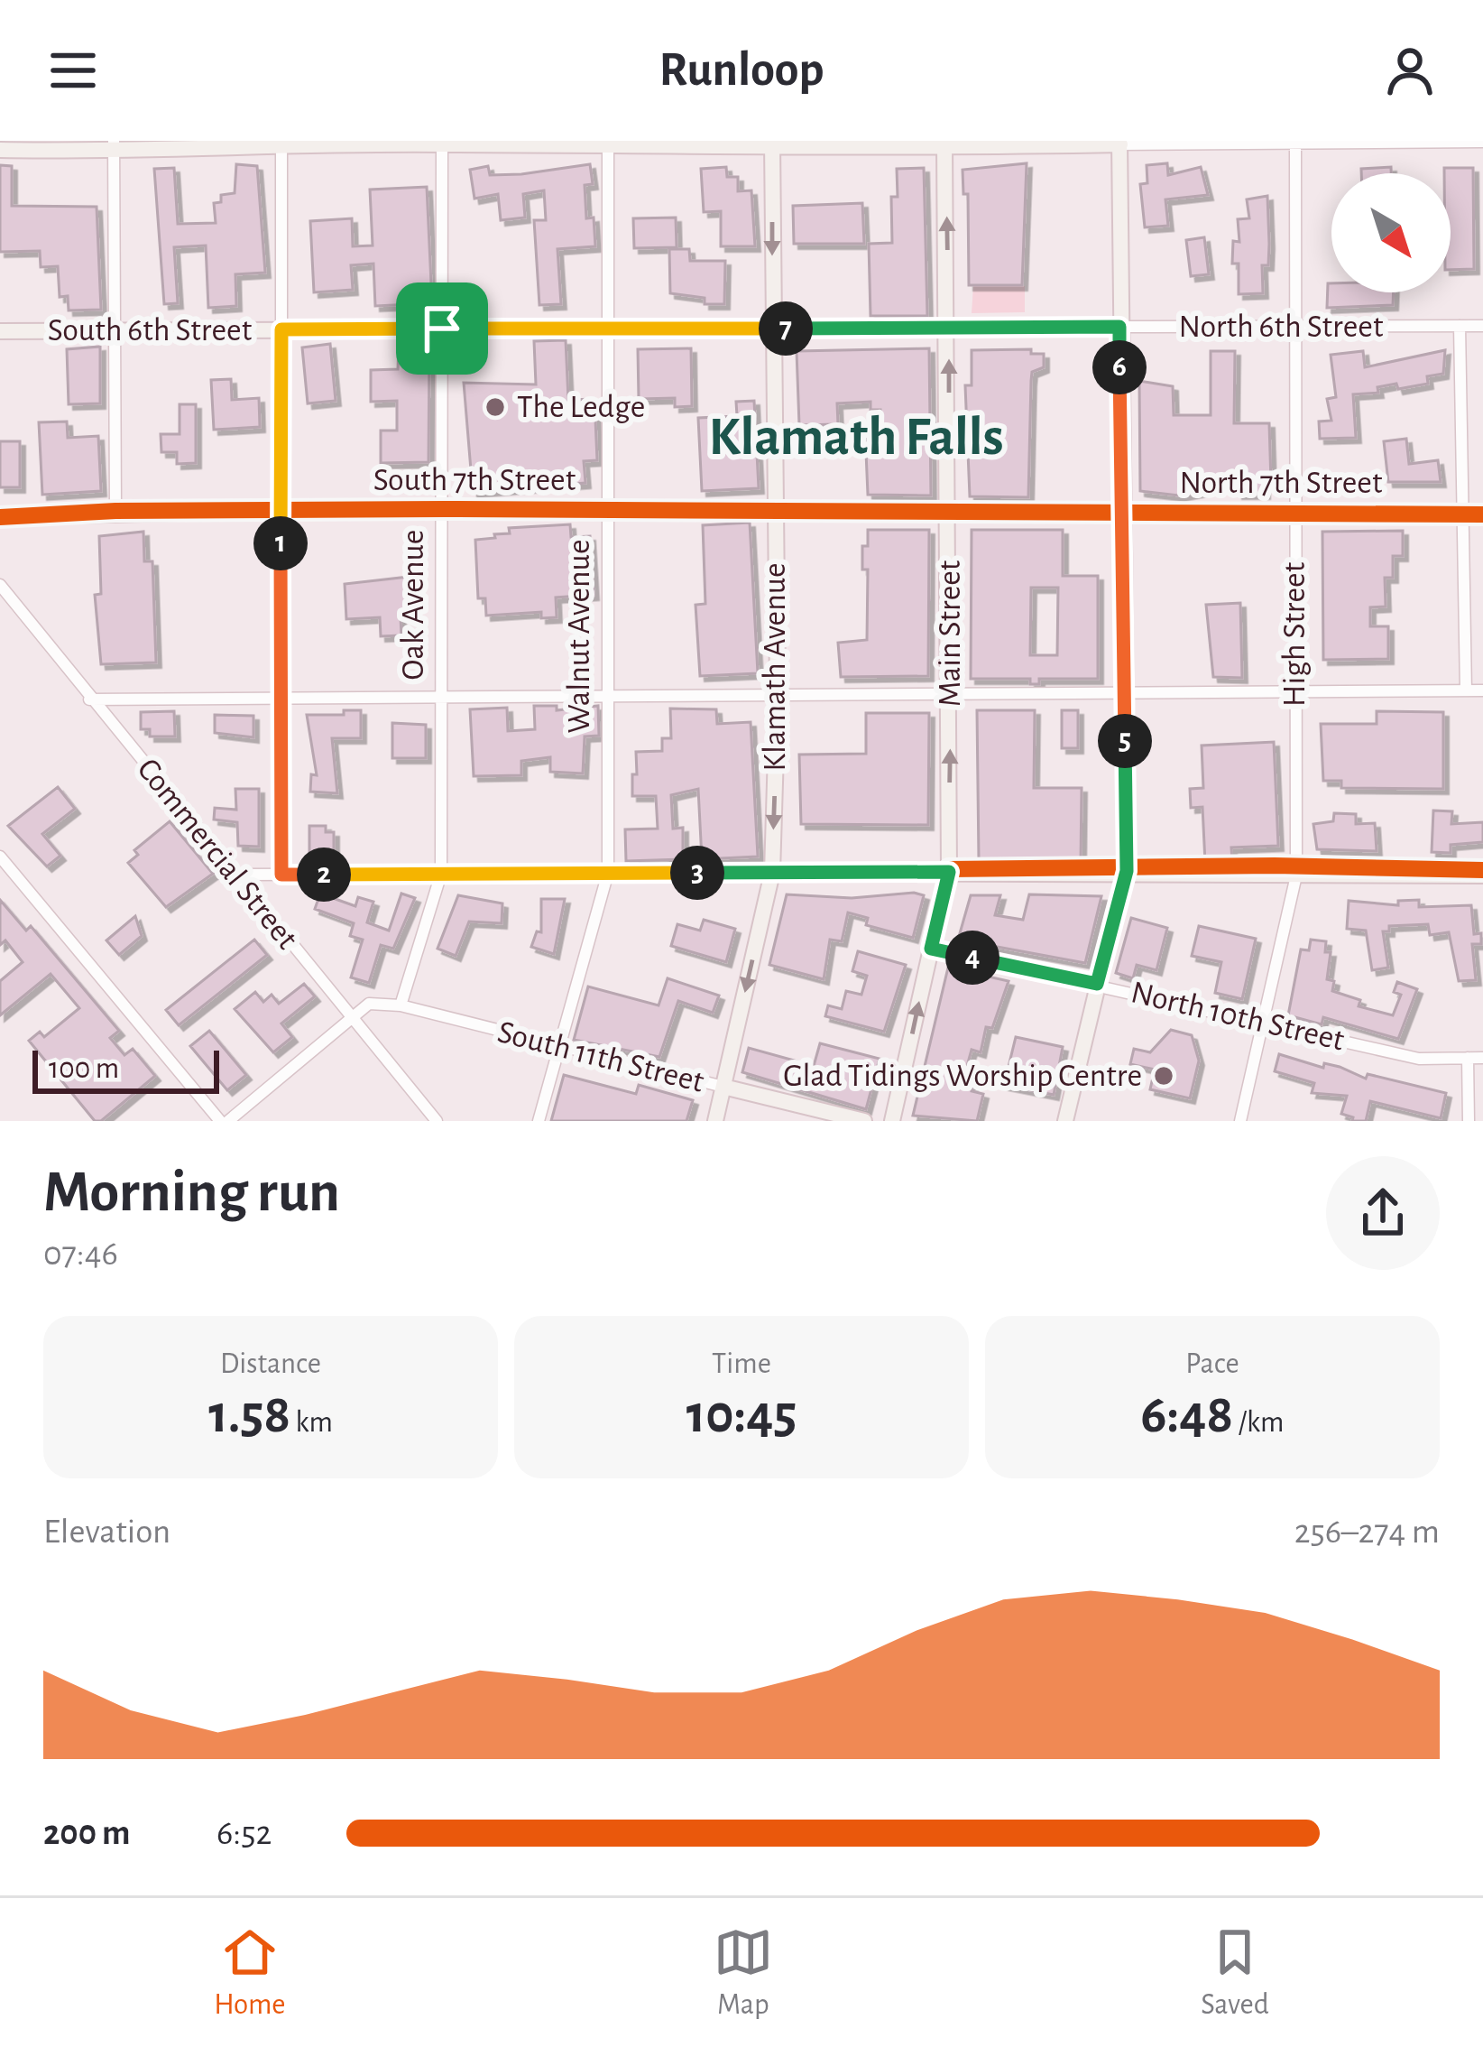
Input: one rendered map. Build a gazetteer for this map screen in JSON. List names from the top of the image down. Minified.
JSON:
{"streets":{"main road":["North 6th Street","South 6th Street","South 7th Street","North 7th Street","Main Street","Klamath Avenue","South 11th Street"],"street":["Oak Avenue","High Street","Walnut Avenue","Commercial Street","North 10th Street"]},"crossings":[["North 6th Street","South 6th Street"],["North 6th Street","Main Street"],["North 6th Street","High Street"],["South 6th Street","Oak Avenue"],["South 6th Street","Main Street"],["South 6th Street","Walnut Avenue"],["South 6th Street","Klamath Avenue"],["South 7th Street","North 7th Street"],["South 7th Street","Oak Avenue"],["South 7th Street","Main Street"],["South 7th Street","Walnut Avenue"],["South 7th Street","Klamath Avenue"],["North 7th Street","Main Street"],["North 7th Street","High Street"],["Oak Avenue","South 11th Street"],["Main Street","North 10th Street"],["High Street","North 10th Street"],["Walnut Avenue","South 11th Street"],["Klamath Avenue","South 11th Street"]],"one_way":["Main Street","Klamath Avenue"],"districts":["Klamath Falls"],"places":["The Ledge","Glad Tidings Worship Centre"],"scale_bar":"100 m","north":"bottom right","page":{"header":"Runloop","pins":["7","6","1","5","3","2","4"],"scale":"100 m","heading":["Morning run","07:46"],"stats":[["Distance","1.58 km"],["Time","10:45"],["Pace","6:48 /km"]],"chart":["Elevation","256–274 m"],"list":[{"name":"200 m","note":"6:52"}],"tabs":["Home","Map","Saved"]}}
